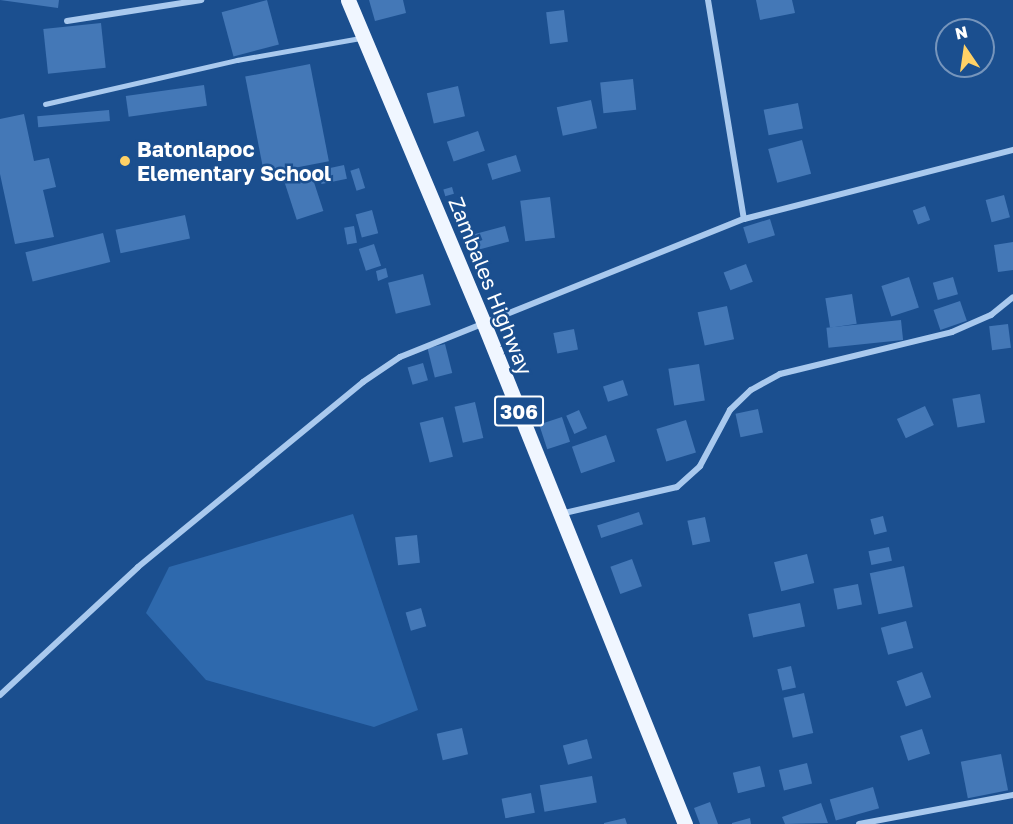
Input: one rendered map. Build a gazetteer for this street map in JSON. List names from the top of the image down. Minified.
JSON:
{"streets":{"main road":["Zambales Highway","306"]},"places":["Batonlapoc Elementary School"],"north":"top"}
